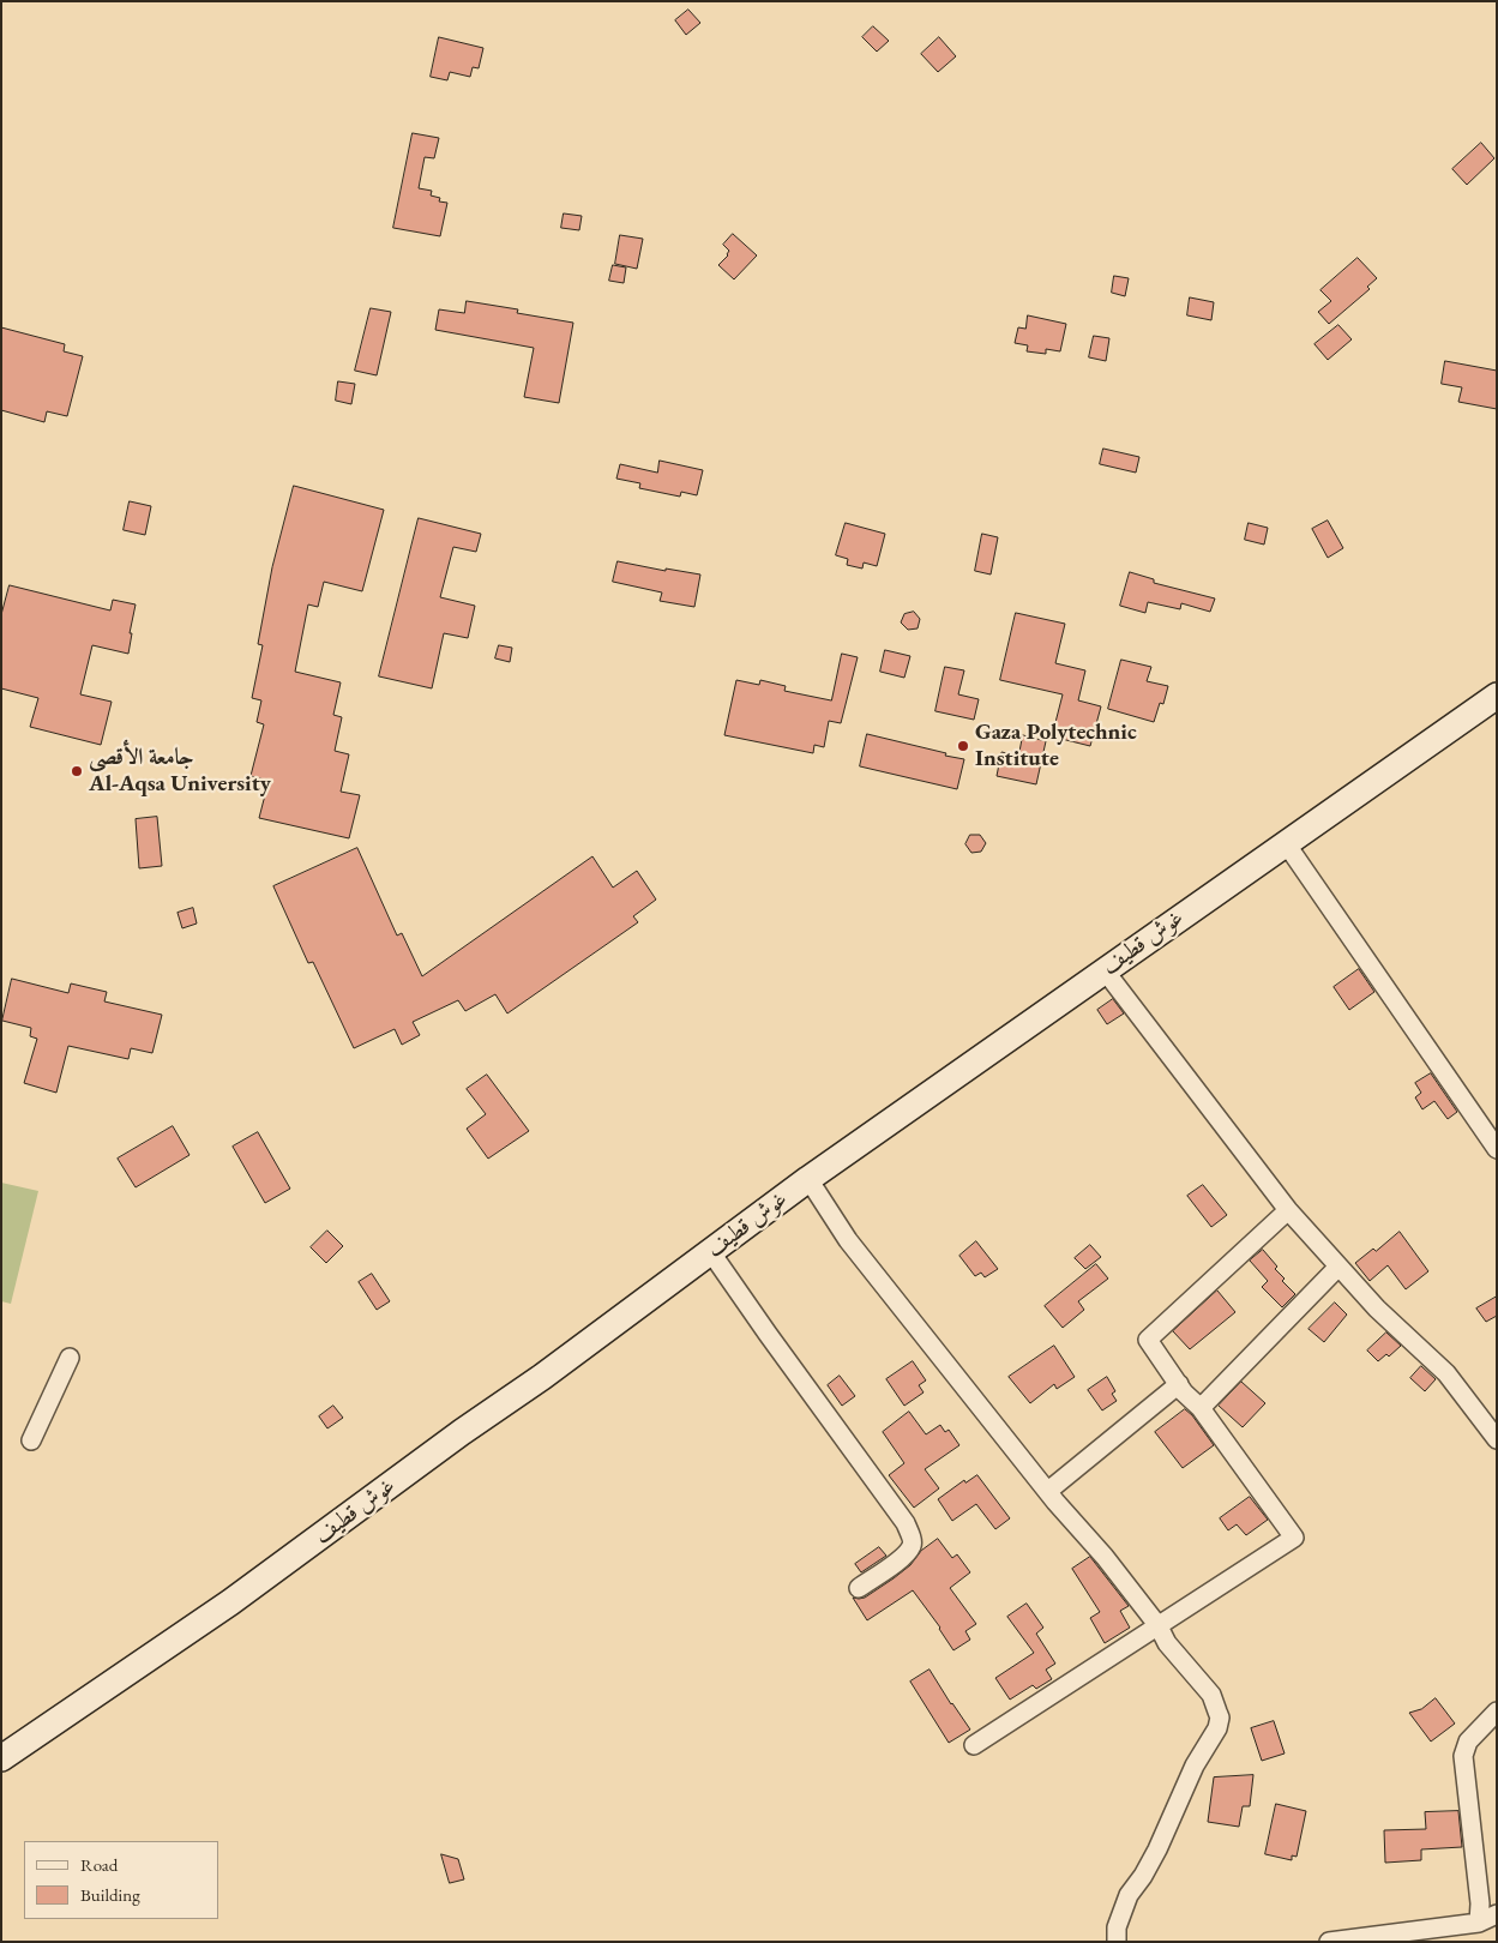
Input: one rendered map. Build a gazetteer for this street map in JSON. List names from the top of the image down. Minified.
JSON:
{"streets":{"main road":["غوش قطيف"]},"places":["Gaza Polytechnic Institute","جامعة الأقصى Al-Aqsa University"],"legend":["Road","Building"]}
